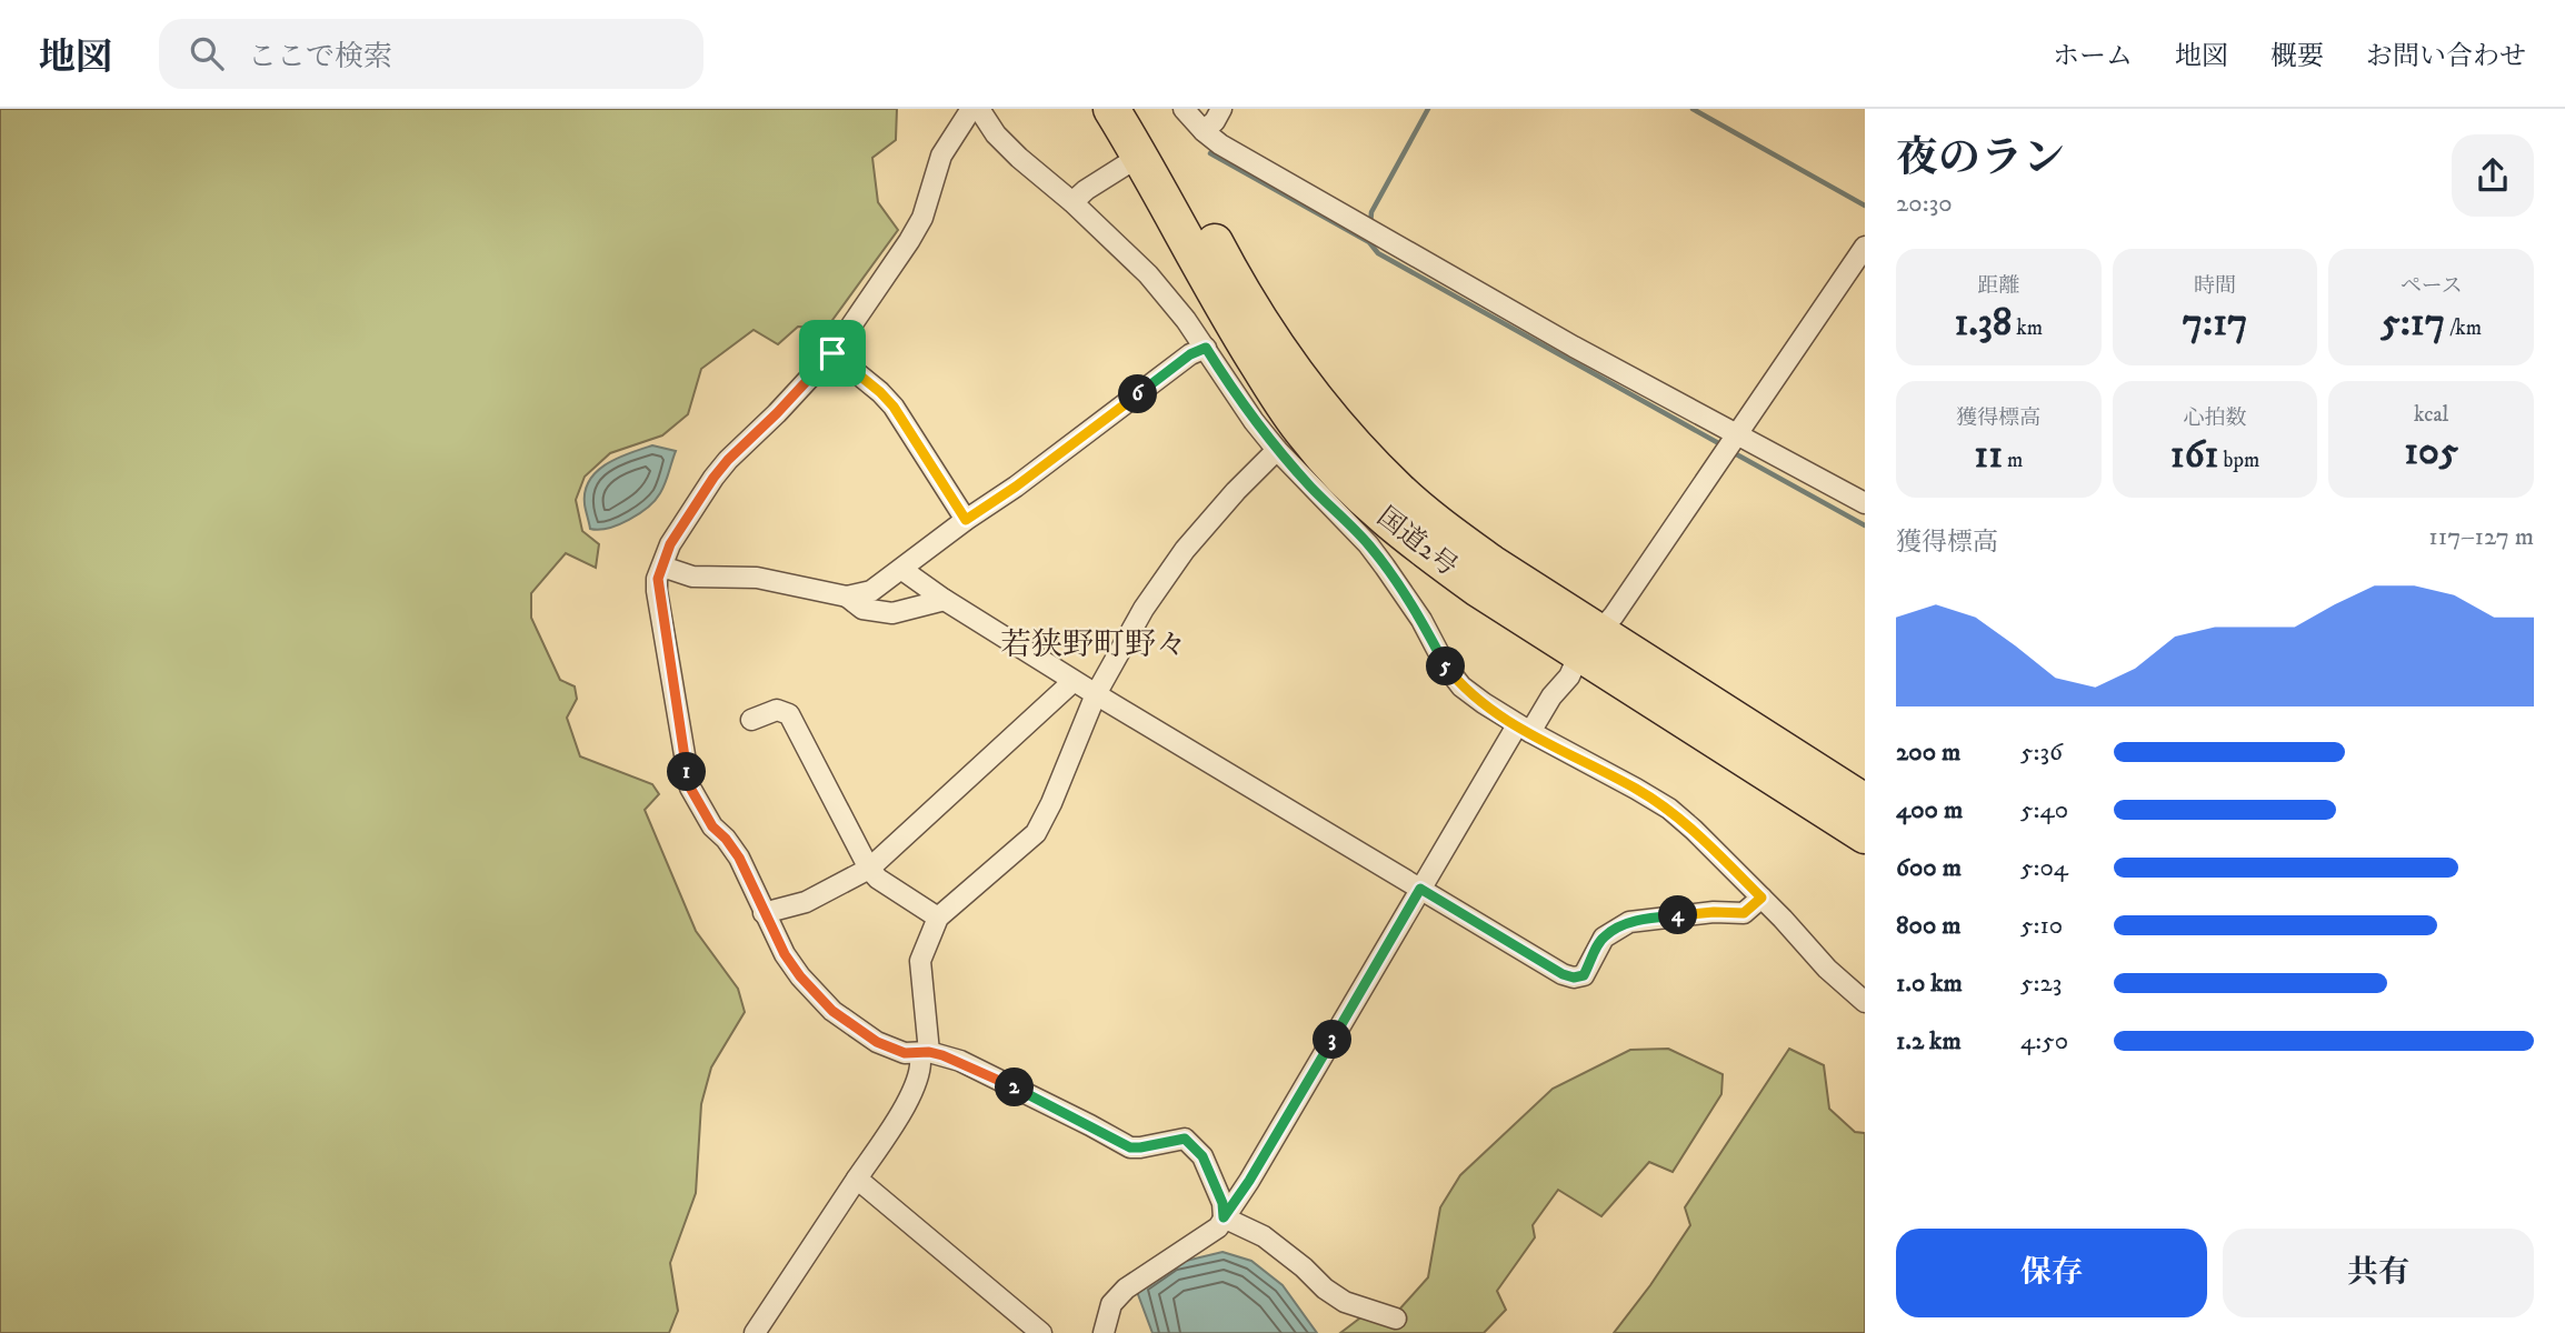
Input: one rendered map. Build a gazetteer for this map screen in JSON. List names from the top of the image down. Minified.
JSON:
{"streets":{"highway":["国道2号"]},"districts":["若狭野町野々"],"page":{"header":"地図","search":"ここで検索","nav":["ホーム","地図","概要","お問い合わせ"],"heading":["夜のラン","20:30"],"stats":[["距離","1.38 km"],["時間","7:17"],["ペース","5:17 /km"],["獲得標高","11 m"],["心拍数","161 bpm"],["kcal","105"]],"pins":["6","5","1","4","3","2"],"chart":["獲得標高","117–127 m"],"list":[{"name":"200 m","note":"5:36"},{"name":"400 m","note":"5:40"},{"name":"600 m","note":"5:04"},{"name":"800 m","note":"5:10"},{"name":"1.0 km","note":"5:23"},{"name":"1.2 km","note":"4:50"}],"buttons":["保存","共有"]}}
